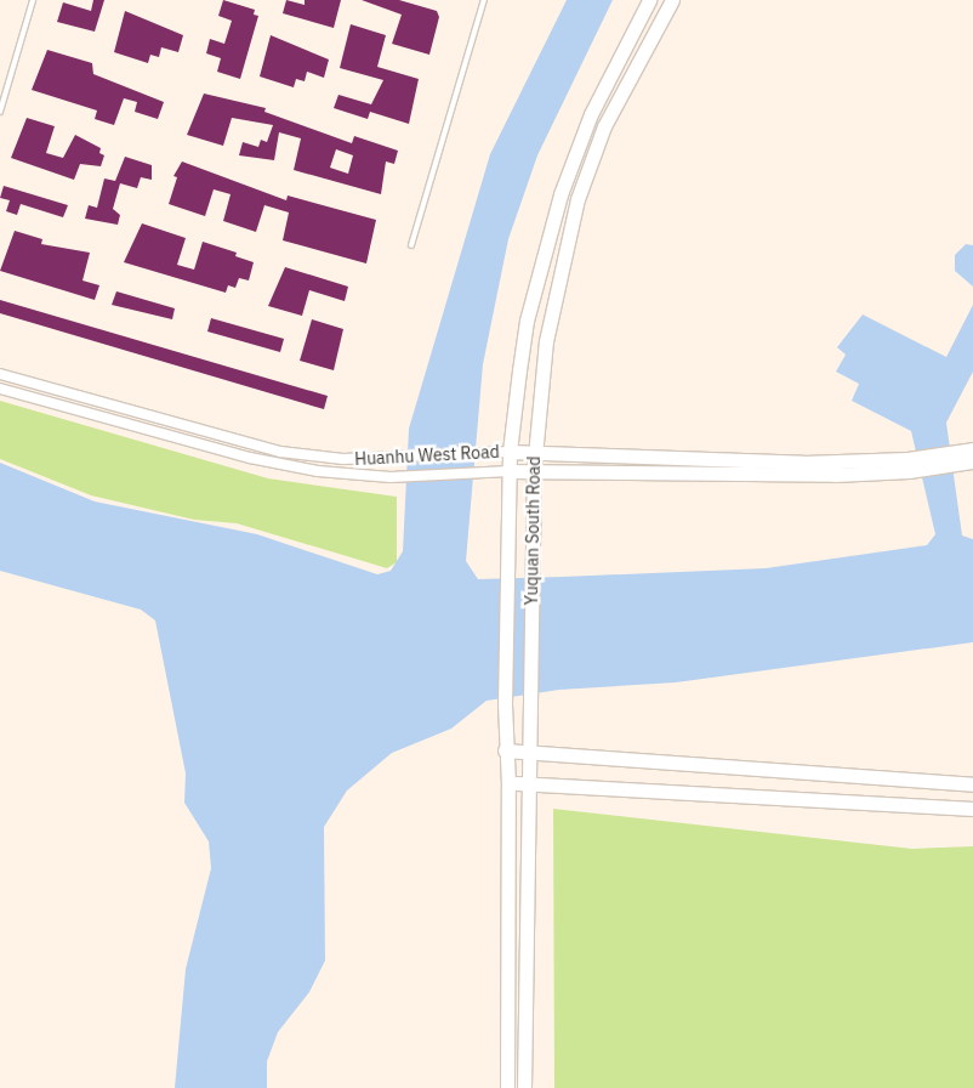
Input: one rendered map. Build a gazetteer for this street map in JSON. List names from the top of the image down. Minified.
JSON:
{"streets":{"street":["Huanhu West Road","Yuquan South Road"]},"crossings":[["Huanhu West Road","Yuquan South Road"]]}
